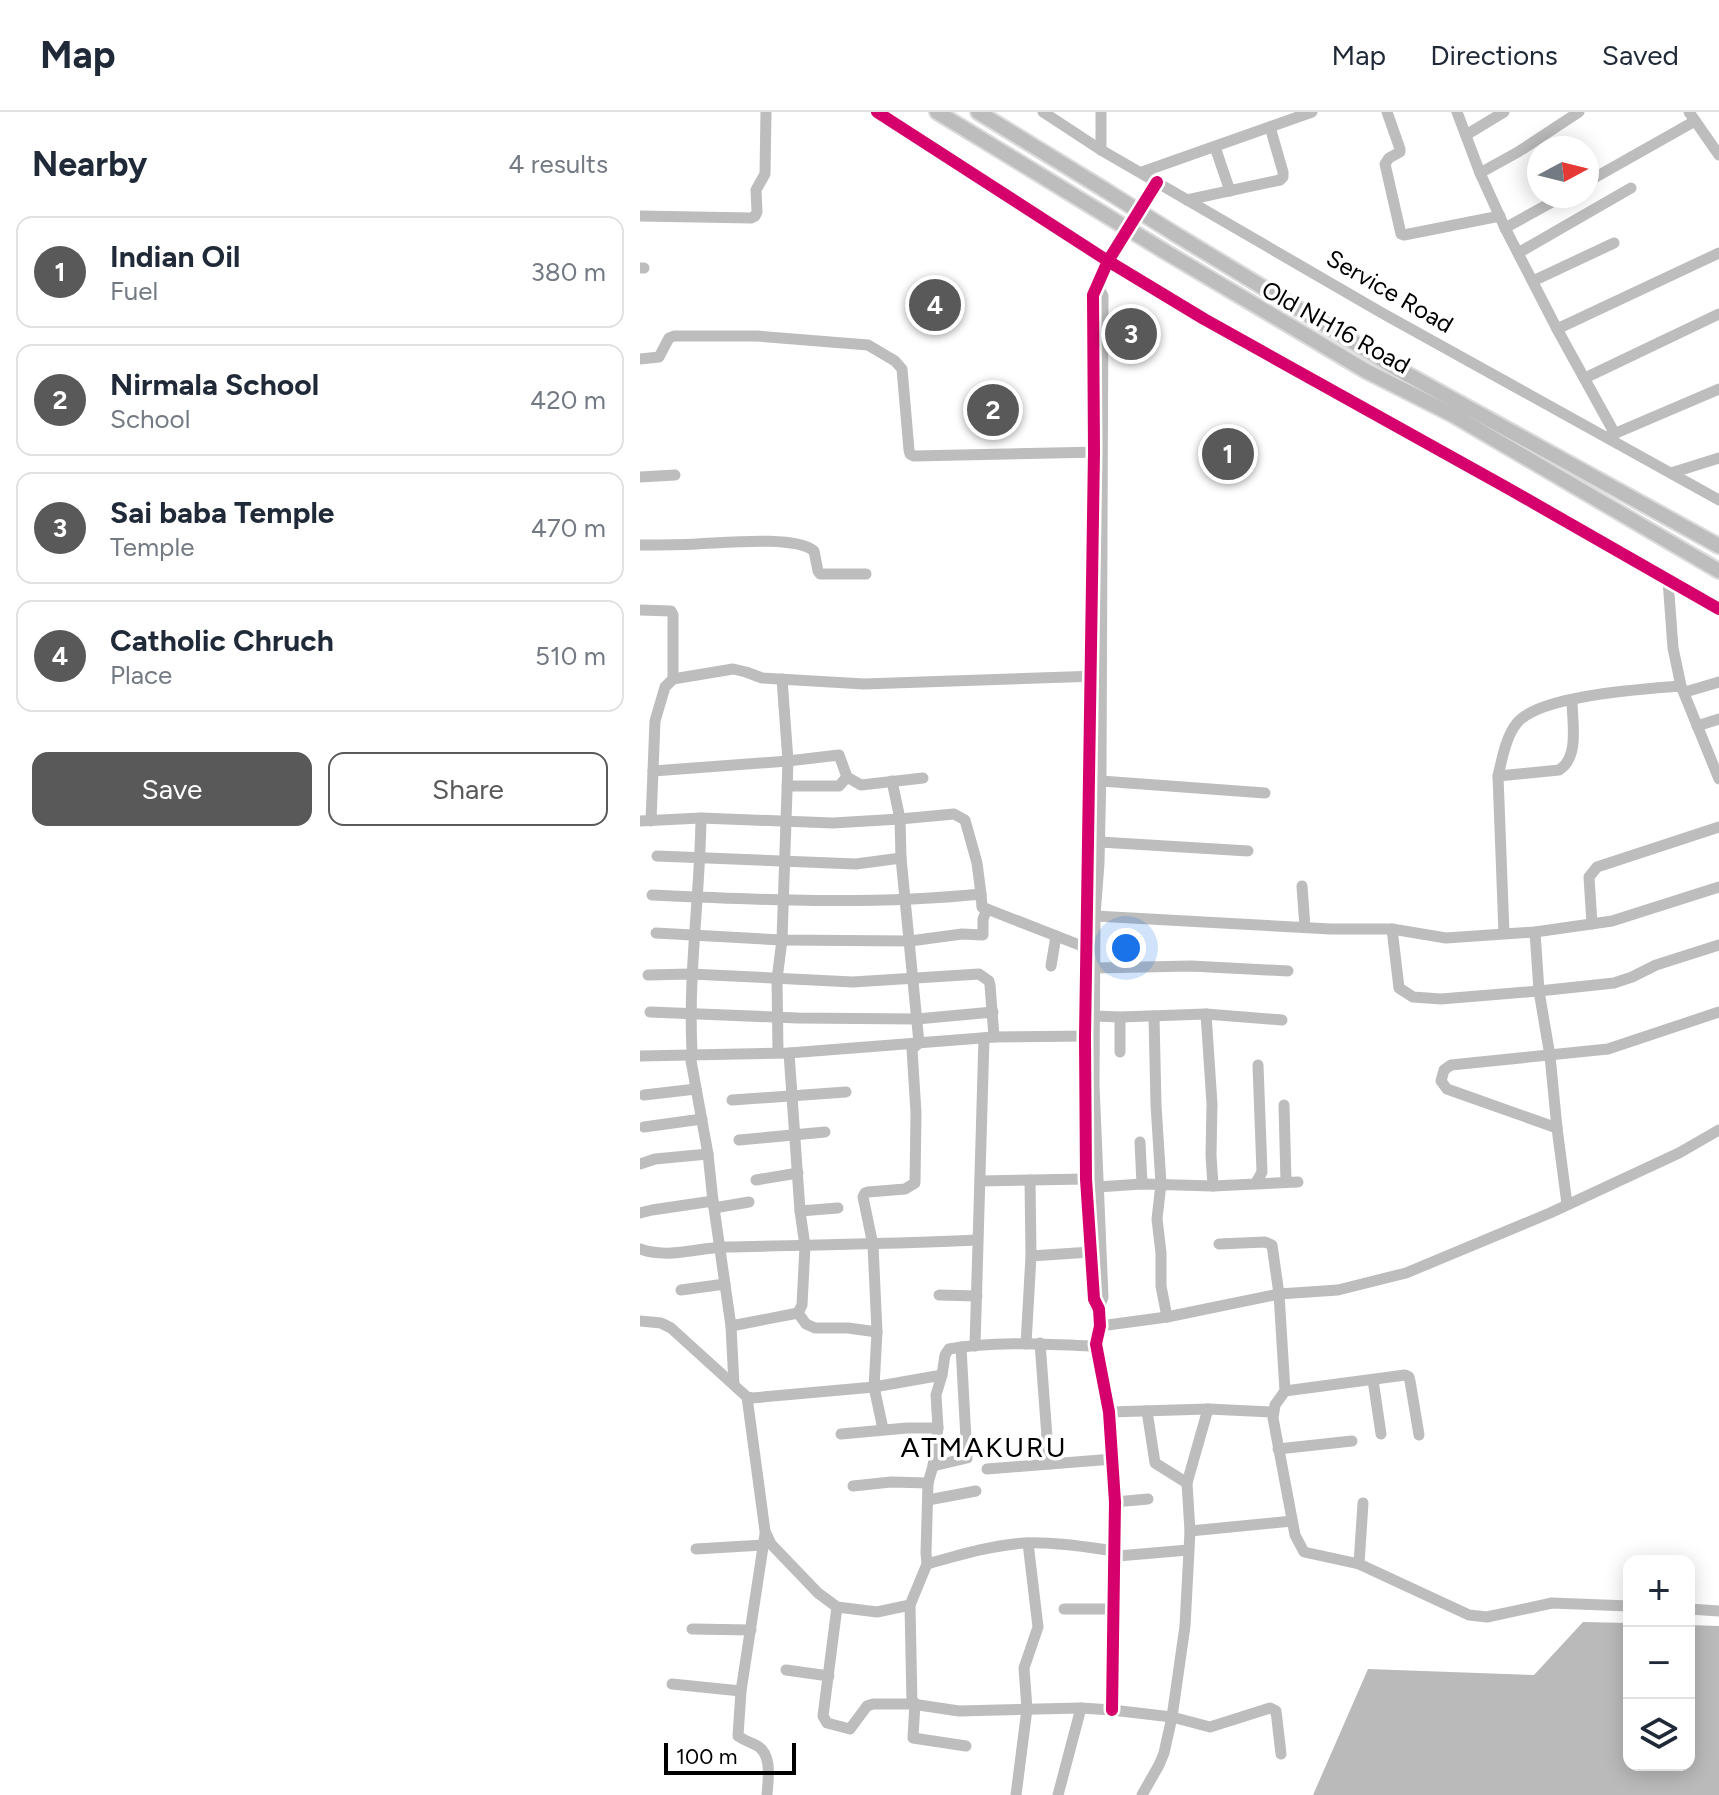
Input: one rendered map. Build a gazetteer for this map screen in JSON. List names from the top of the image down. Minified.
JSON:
{"streets":{"main road":["Old NH16 Road"],"street":["Service Road"]},"districts":["ATMAKURU"],"scale_bar":"100 m","north":"right","page":{"header":"Map","nav":["Map","Directions","Saved"],"heading":["Nearby","4 results"],"list":[{"mark":"1","name":"Indian Oil","note":"Fuel","value":"380 m"},{"mark":"2","name":"Nirmala School","note":"School","value":"420 m"},{"mark":"3","name":"Sai baba Temple","note":"Temple","value":"470 m"},{"mark":"4","name":"Catholic Chruch","note":"Place","value":"510 m"}],"pins":["4","3","2","1"],"buttons":["Save","Share"],"map_buttons":["+","−"],"scale":"100 m"}}
